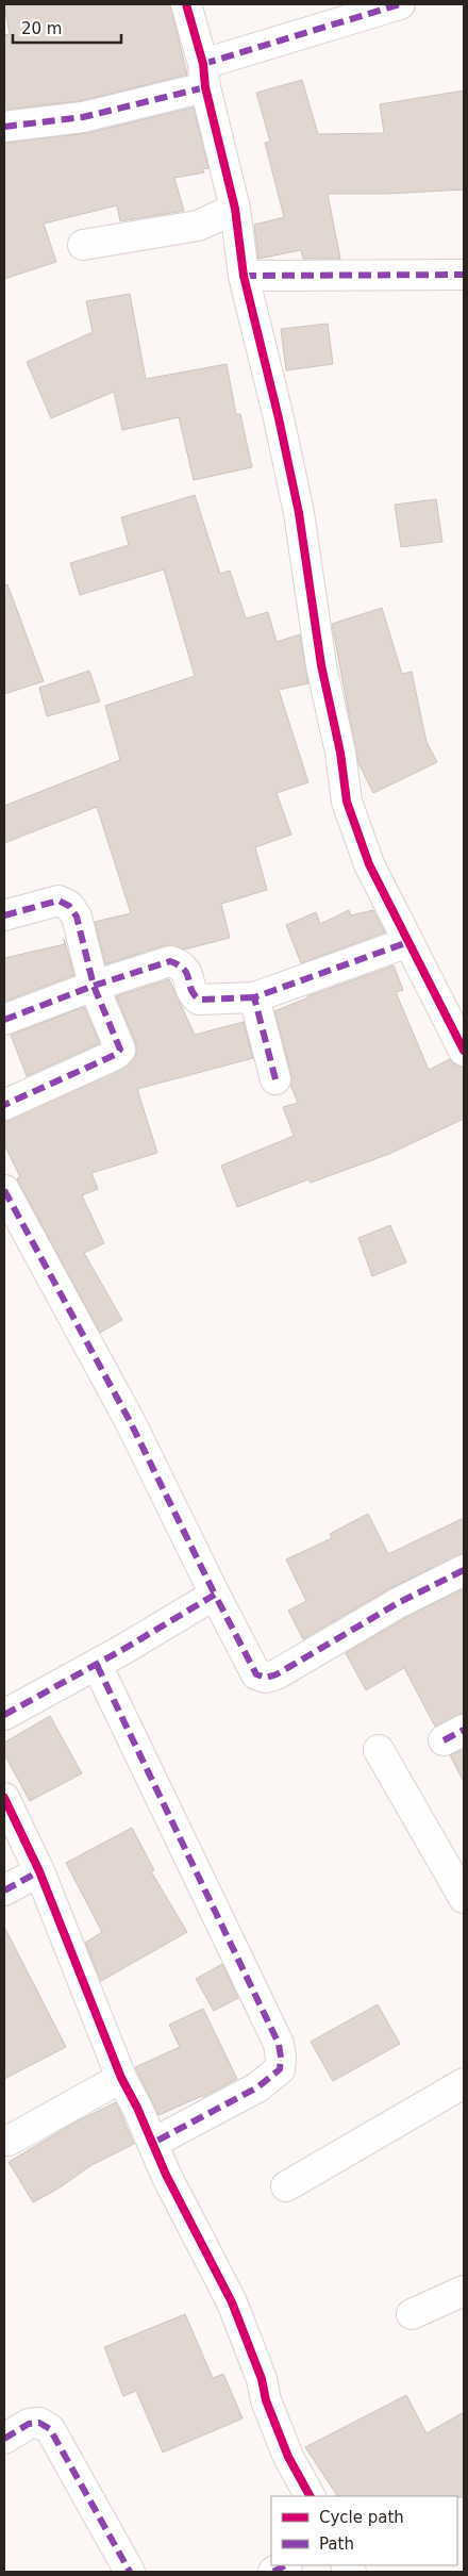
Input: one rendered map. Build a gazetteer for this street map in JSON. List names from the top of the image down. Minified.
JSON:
{"legend":["Cycle path","Path"],"scale_bar":"20 m"}
